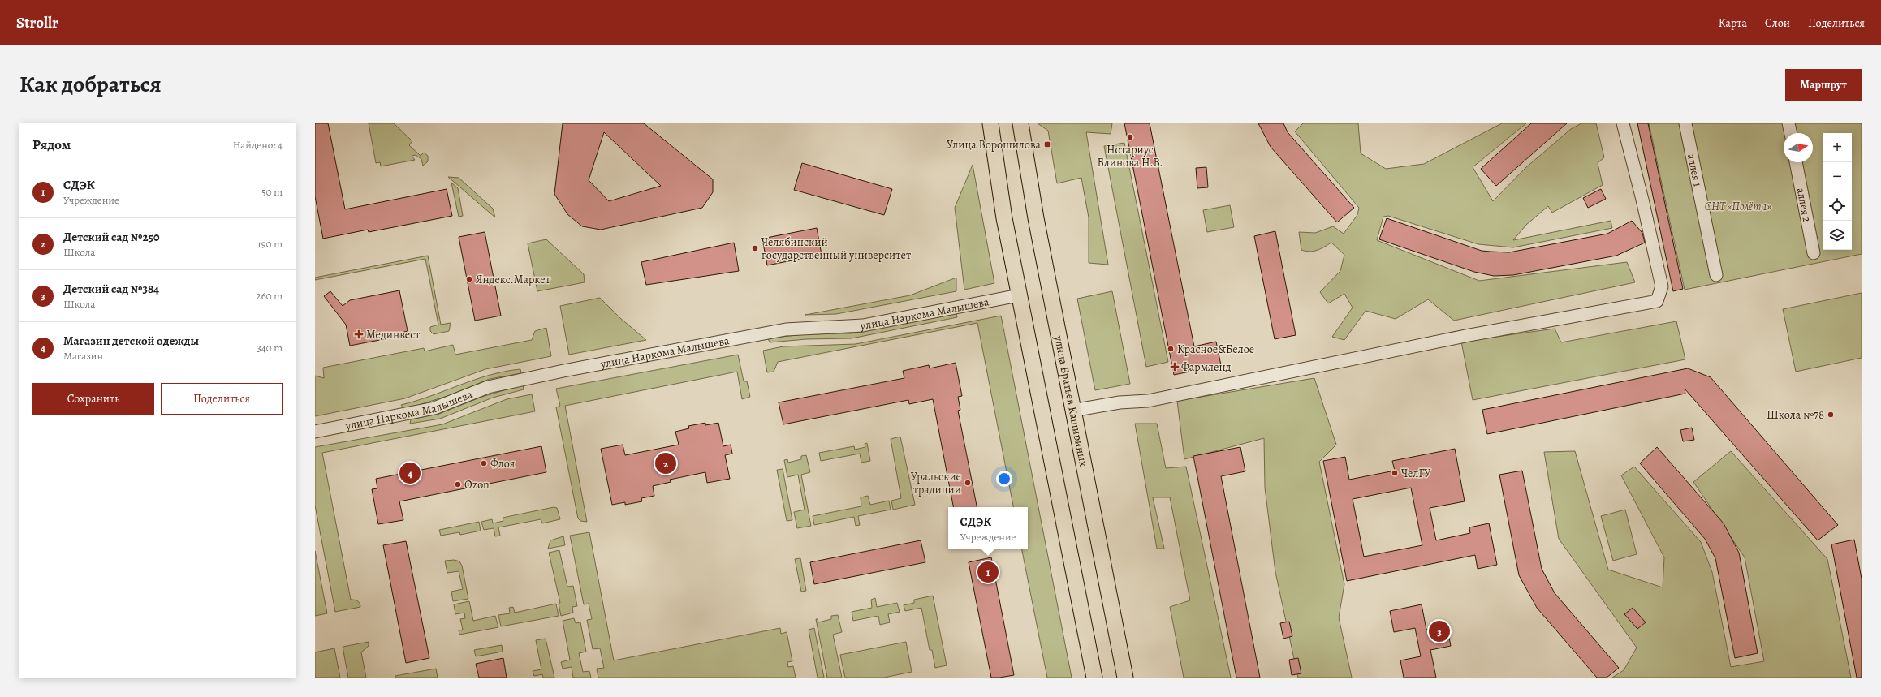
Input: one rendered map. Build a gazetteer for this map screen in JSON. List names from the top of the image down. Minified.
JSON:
{"streets":{"main road":["улица Братьев Кашириных"],"street":["аллея 1","аллея 2","улица Наркома Малышева"]},"parks":["СНТ «Полёт 1»"],"places":{"other":["Нотариус Блинова Н.В.","Челябинский государственный университет","Яндекс.Маркет","Красное&Белое","Школа №78","Флоя","ЧелГУ","Уральские традиции","Ozon"],"transit":["Улица Ворошилова"],"health":["Мединвест","Фармленд"]},"north":"right","page":{"header":"Strollr","nav":["Карта","Слои","Поделиться"],"title":"Как добраться","buttons":["Маршрут",["Сохранить","Поделиться"]],"heading":["Рядом","Найдено: 4"],"map_buttons":["+","−"],"list":[{"mark":"1","name":"СДЭК","note":"Учреждение","value":"50 m"},{"mark":"2","name":"Детский сад №250","note":"Школа","value":"190 m"},{"mark":"3","name":"Детский сад №384","note":"Школа","value":"260 m"},{"mark":"4","name":"Магазин детской одежды","note":"Магазин","value":"340 m"}],"pins":["2","4","1","3"],"popup":["СДЭК","Учреждение"]}}
